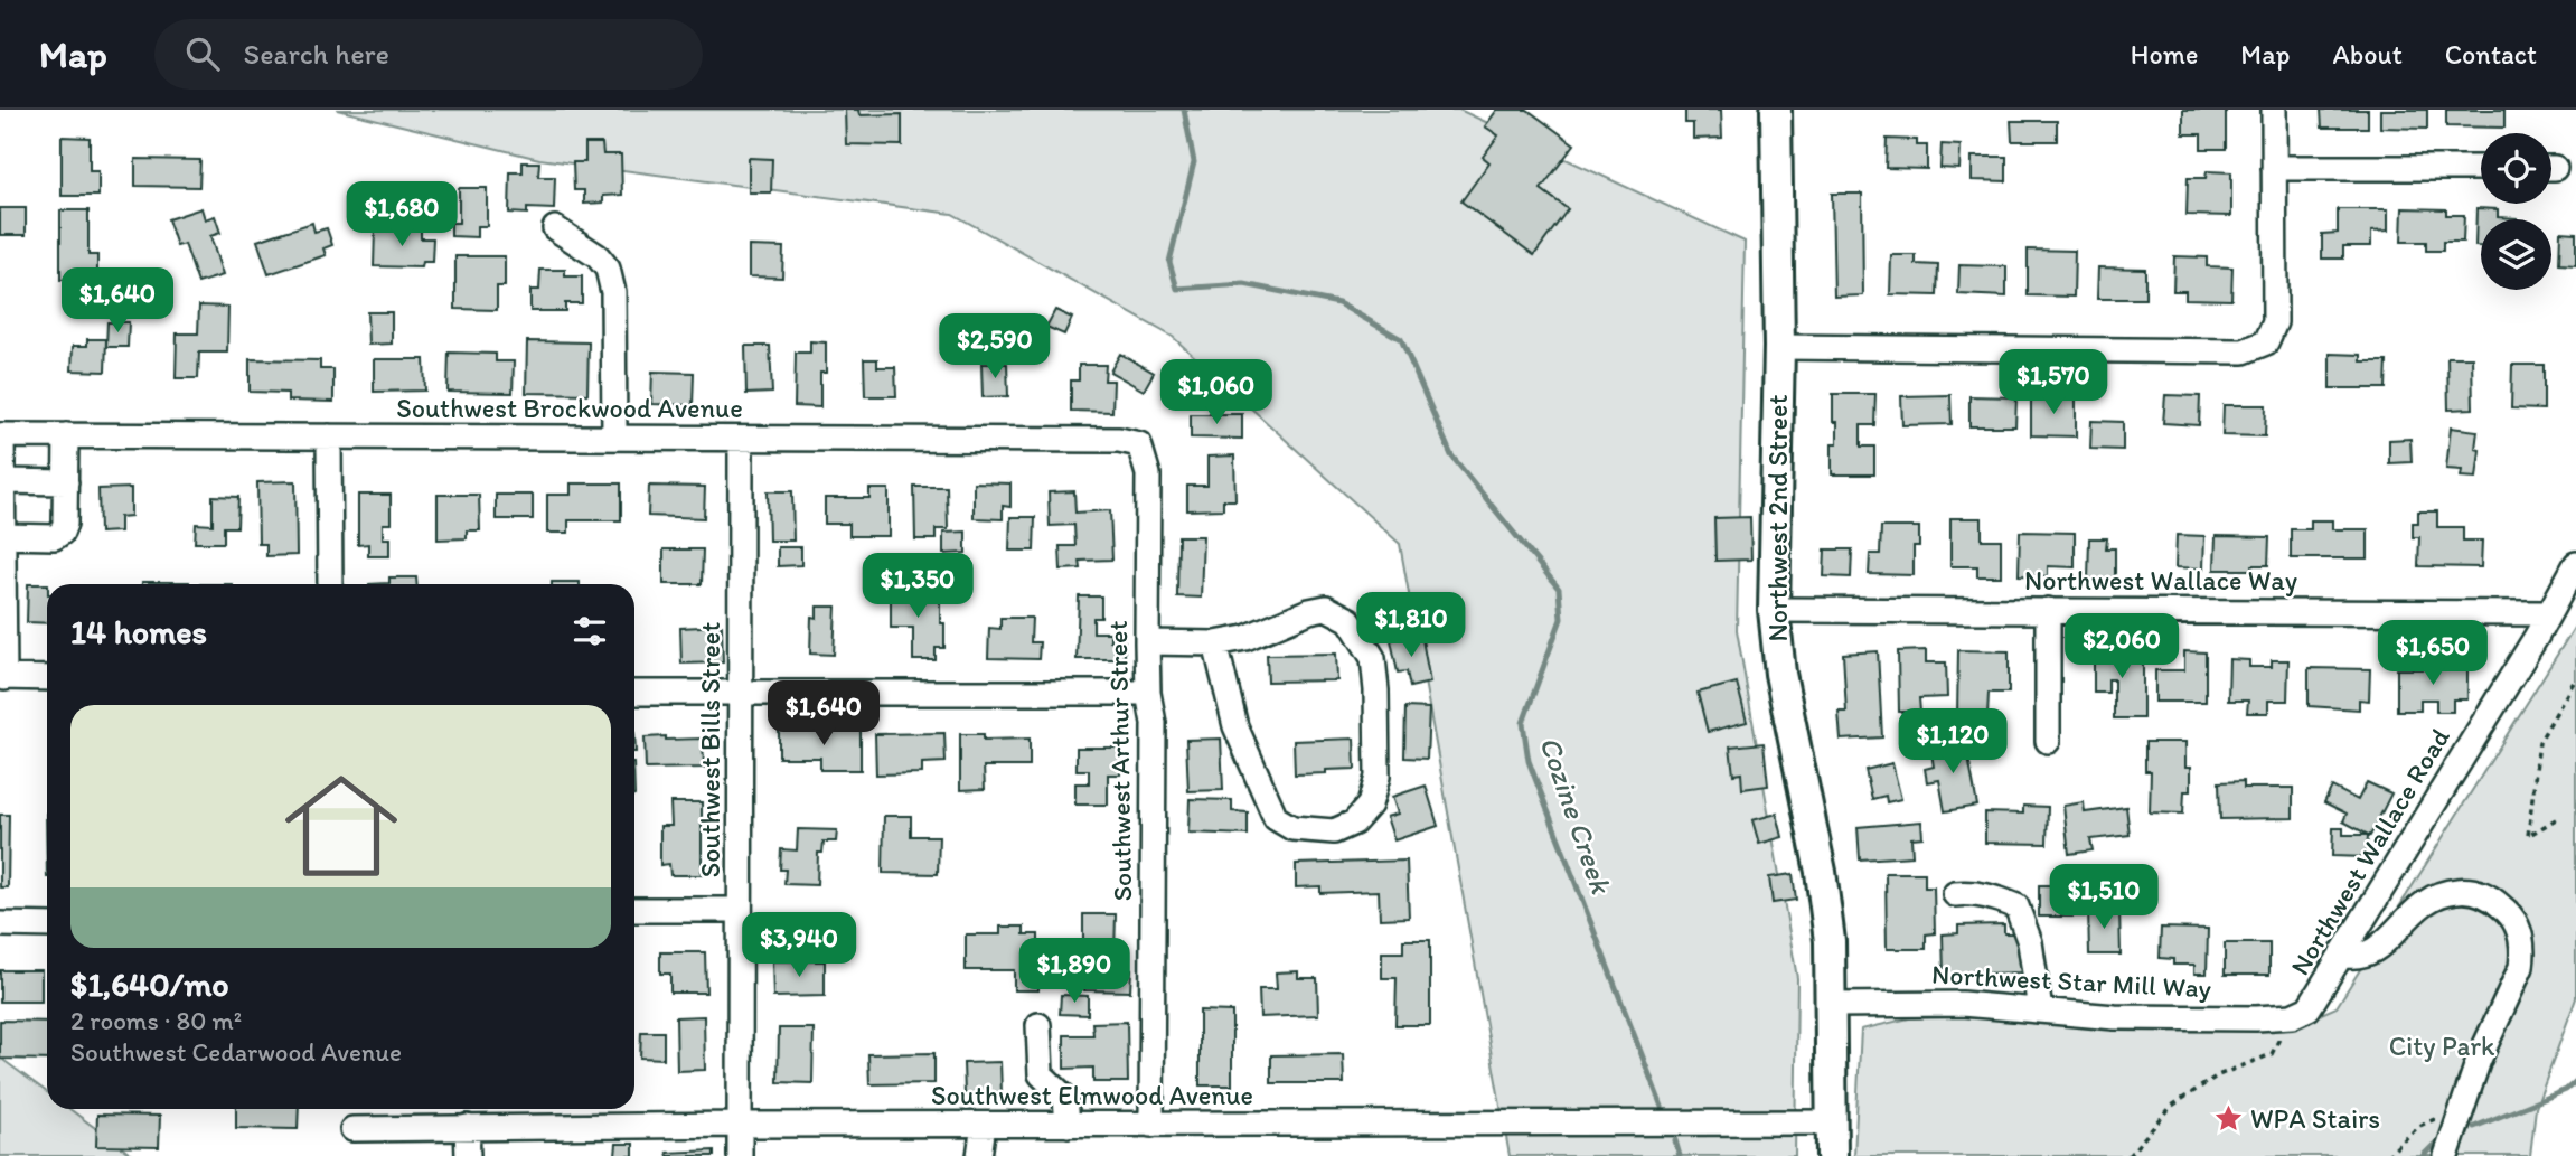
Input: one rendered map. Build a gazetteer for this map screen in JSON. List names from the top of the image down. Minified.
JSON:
{"streets":{"main road":["Northwest 2nd Street"],"street":["Southwest Brockwood Avenue","Northwest Wallace Way","Southwest Bills Street","Southwest Arthur Street","Northwest Wallace Road","Northwest Star Mill Way","Southwest Elmwood Avenue"]},"crossings":[["Southwest Brockwood Avenue","Southwest Bills Street"],["Southwest Brockwood Avenue","Southwest Arthur Street"],["Northwest 2nd Street","Northwest Wallace Way"],["Northwest 2nd Street","Northwest Star Mill Way"],["Northwest 2nd Street","Southwest Elmwood Avenue"],["Northwest Wallace Way","Northwest Wallace Road"],["Southwest Bills Street","Southwest Elmwood Avenue"],["Southwest Arthur Street","Southwest Elmwood Avenue"],["Northwest Wallace Road","Northwest Star Mill Way"]],"water":["Cozine Creek"],"parks":["City Park"],"places":{"place":["WPA Stairs"]},"page":{"header":"Map","search":"Search here","nav":["Home","Map","About","Contact"],"price":["$1,680","$1,640","$2,590","$1,570","$1,060","$1,350","$1,810","$2,060","$1,650","$1,640","$1,120","$1,510","$3,940","$1,890"],"heading":"14 homes","list":[{"name":"$1,640/mo","note":"2 rooms · 80 m² · Southwest Cedarwood Avenue"}]}}
